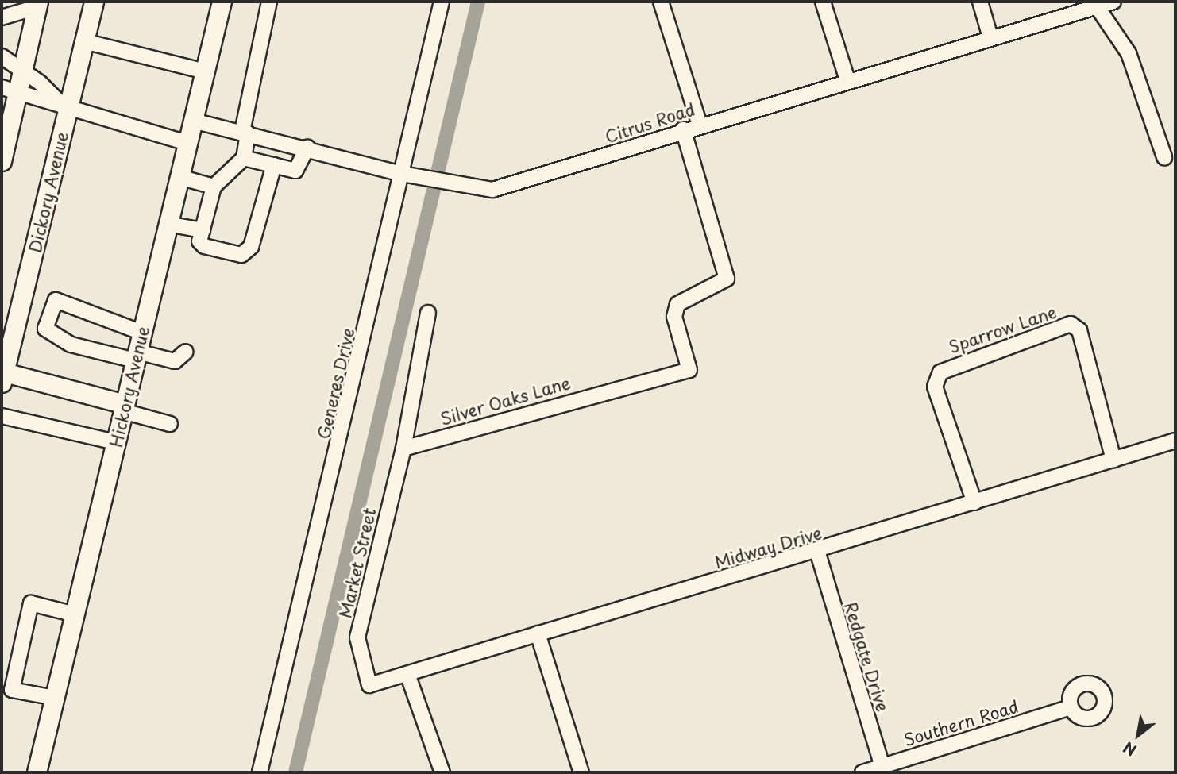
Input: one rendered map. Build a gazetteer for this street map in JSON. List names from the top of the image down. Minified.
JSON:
{"streets":{"main road":["Dickory Avenue","Hickory Avenue"],"street":["Citrus Road","Sparrow Lane","Generes Drive","Silver Oaks Lane","Midway Drive","Market Street","Redgate Drive","Southern Road"]},"crossings":[["Citrus Road","Generes Drive"],["Citrus Road","Hickory Avenue"],["Citrus Road","Silver Oaks Lane"],["Sparrow Lane","Midway Drive"],["Silver Oaks Lane","Market Street"],["Midway Drive","Market Street"],["Midway Drive","Redgate Drive"],["Redgate Drive","Southern Road"]],"north":"bottom left"}
